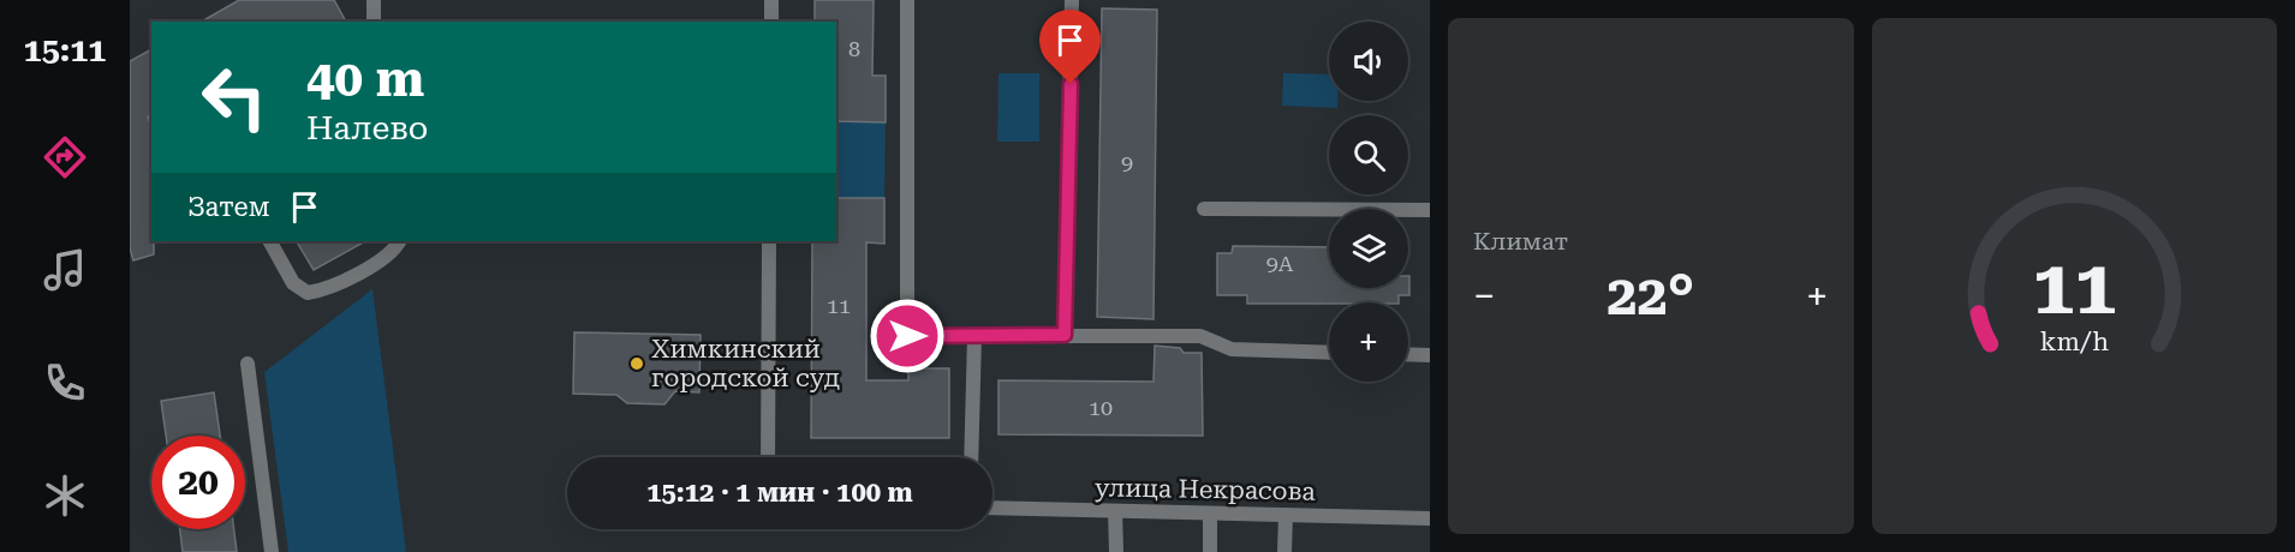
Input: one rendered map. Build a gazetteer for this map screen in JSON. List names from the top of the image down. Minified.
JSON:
{"streets":{"street":["улица Некрасова"]},"places":["Химкинский городской суд"],"house_numbers":["8","9","9А","11","10"],"page":{"tabs":"15:11","tile":"Климат","map_buttons":"+","turn":["40 m","Налево"],"then":"Затем","heat":["−","22°","+"],"limit":"20","trip":"15:12 · 1 мин · 100 m","gauge":["11","km/h"]}}
